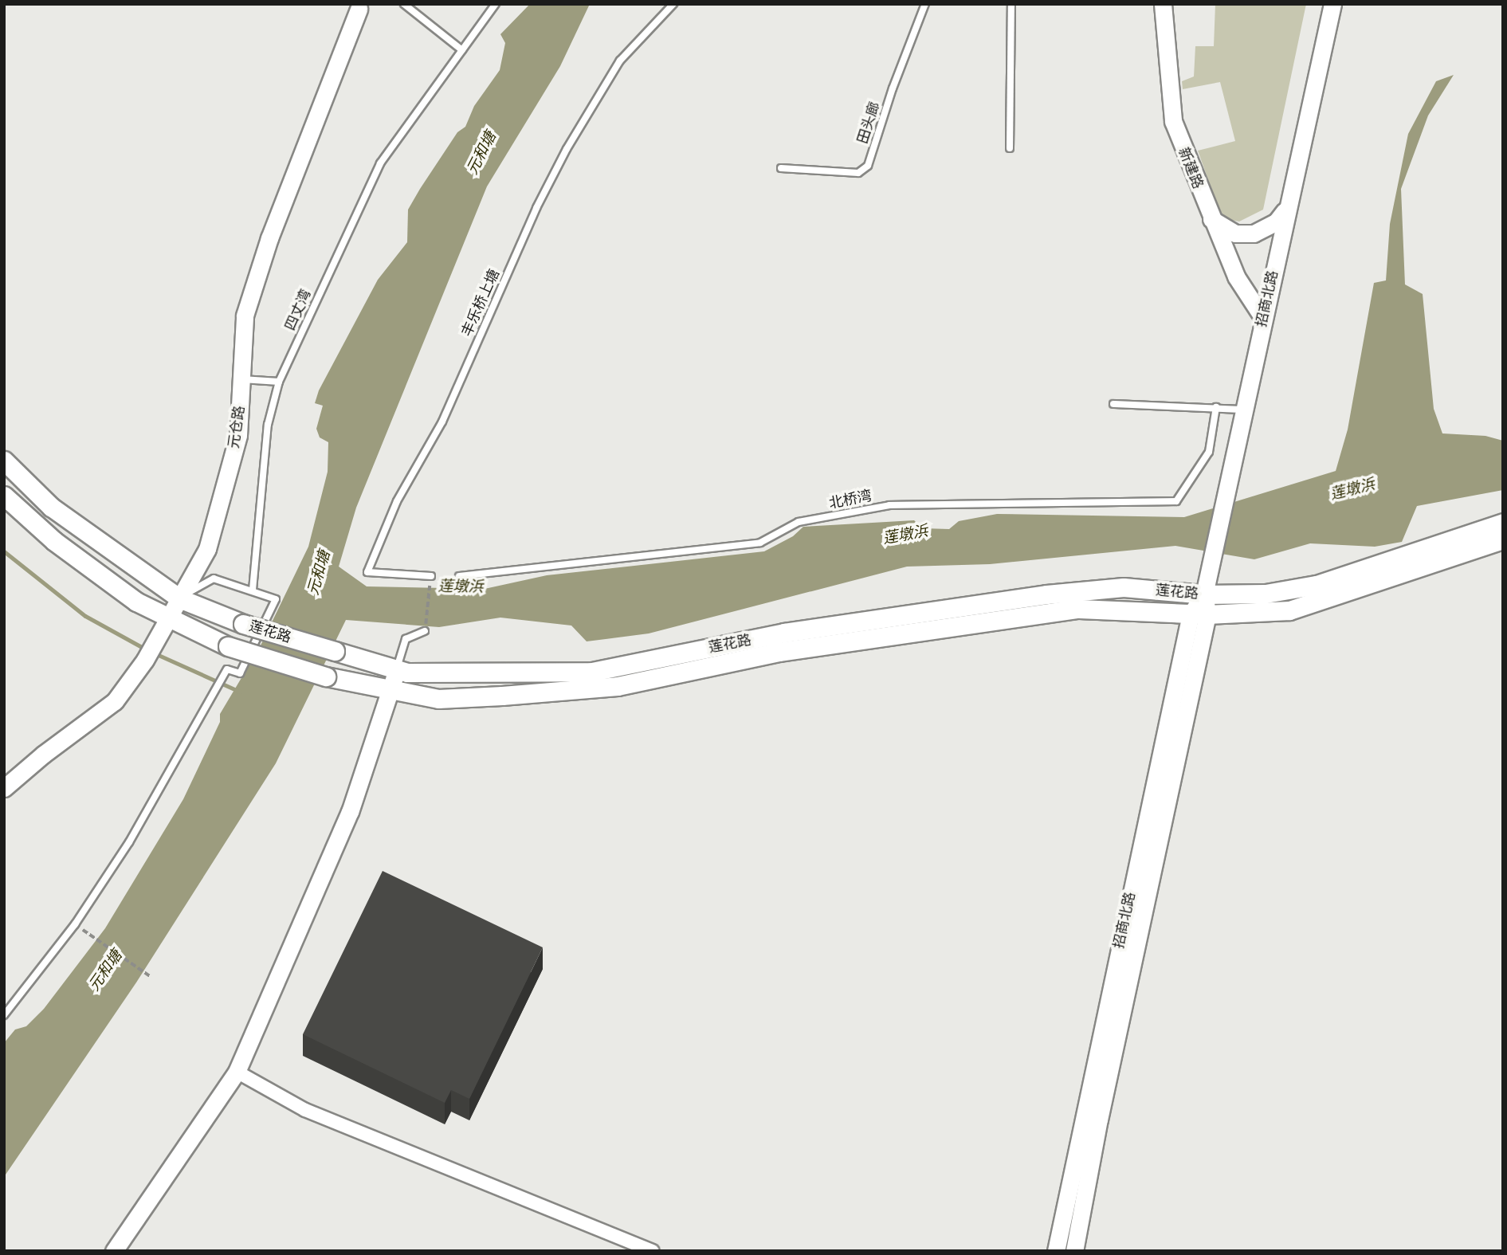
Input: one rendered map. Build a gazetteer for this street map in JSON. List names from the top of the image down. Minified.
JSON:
{"streets":{"main road":["莲花路"],"street":["新建路","招商北路","元仓路"],"lane":["田头廊","丰乐桥上塘","四丈湾","北桥湾"]},"crossings":[["新建路","招商北路"],["招商北路","莲花路"],["元仓路","莲花路"]],"water":["元和塘","莲墩浜"]}
